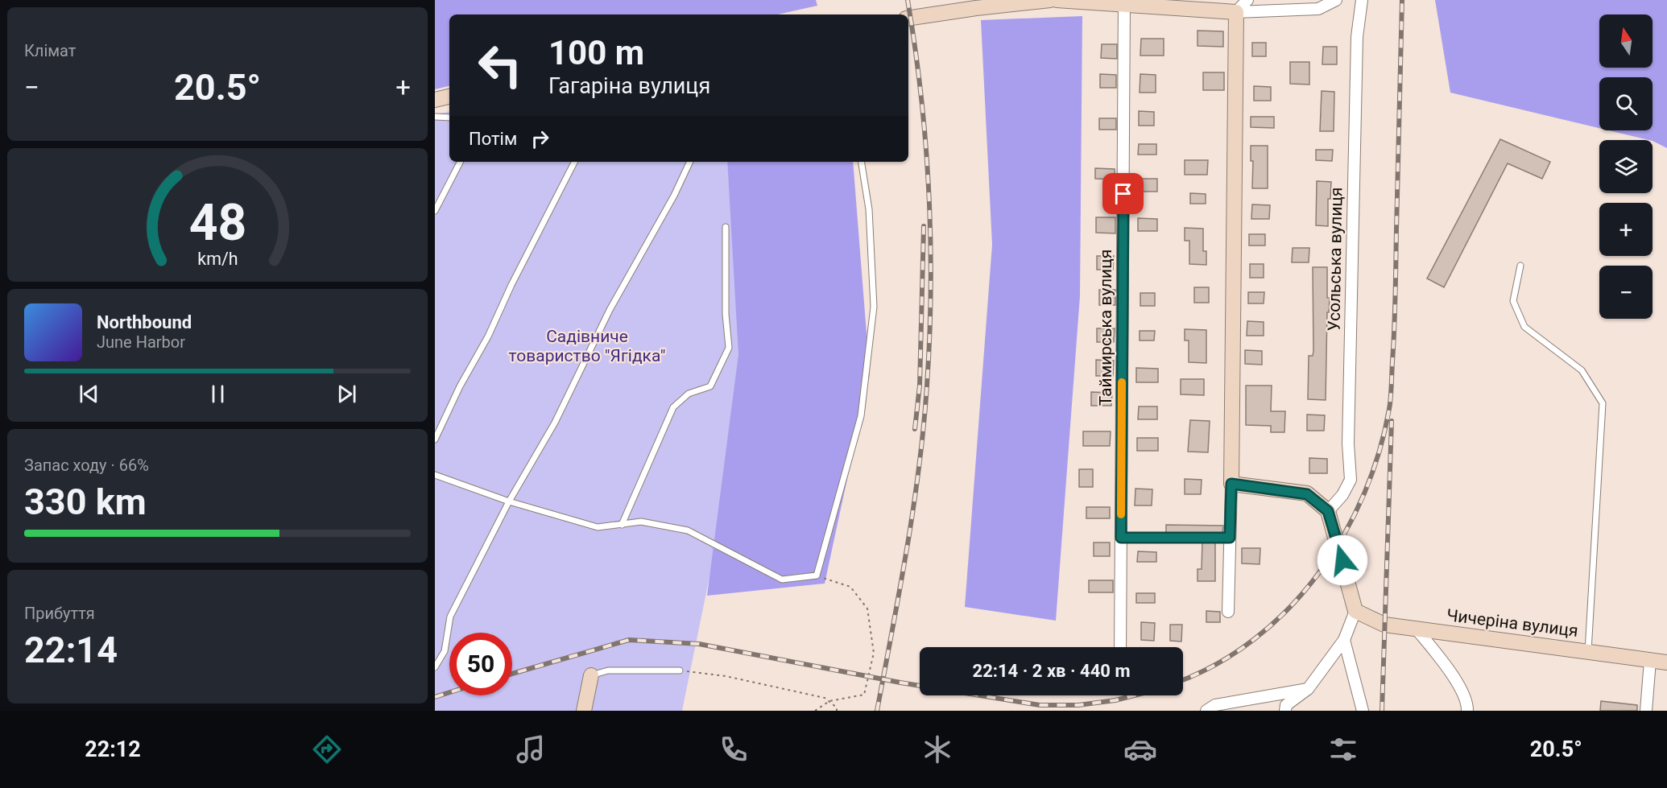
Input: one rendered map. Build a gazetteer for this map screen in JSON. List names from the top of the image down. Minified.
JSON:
{"streets":{"main road":["Чичеріна вулиця"],"street":["Усольська вулиця","Таймирська вулиця"]},"parks":["Садівниче товариство \"Ягідка\""],"north":"top","page":{"tile":["Клімат",["Запас ходу · 66%","330 km"],["Прибуття","22:14"]],"map_buttons":["+","−"],"turn":["100 m","Гагаріна вулиця"],"heat":["−","20.5°","+"],"then":"Потім","song":["Northbound","June Harbor"],"limit":"50","trip":"22:14 · 2 хв · 440 m","tabs":["22:12","20.5°"],"gauge":["48","km/h"]}}
